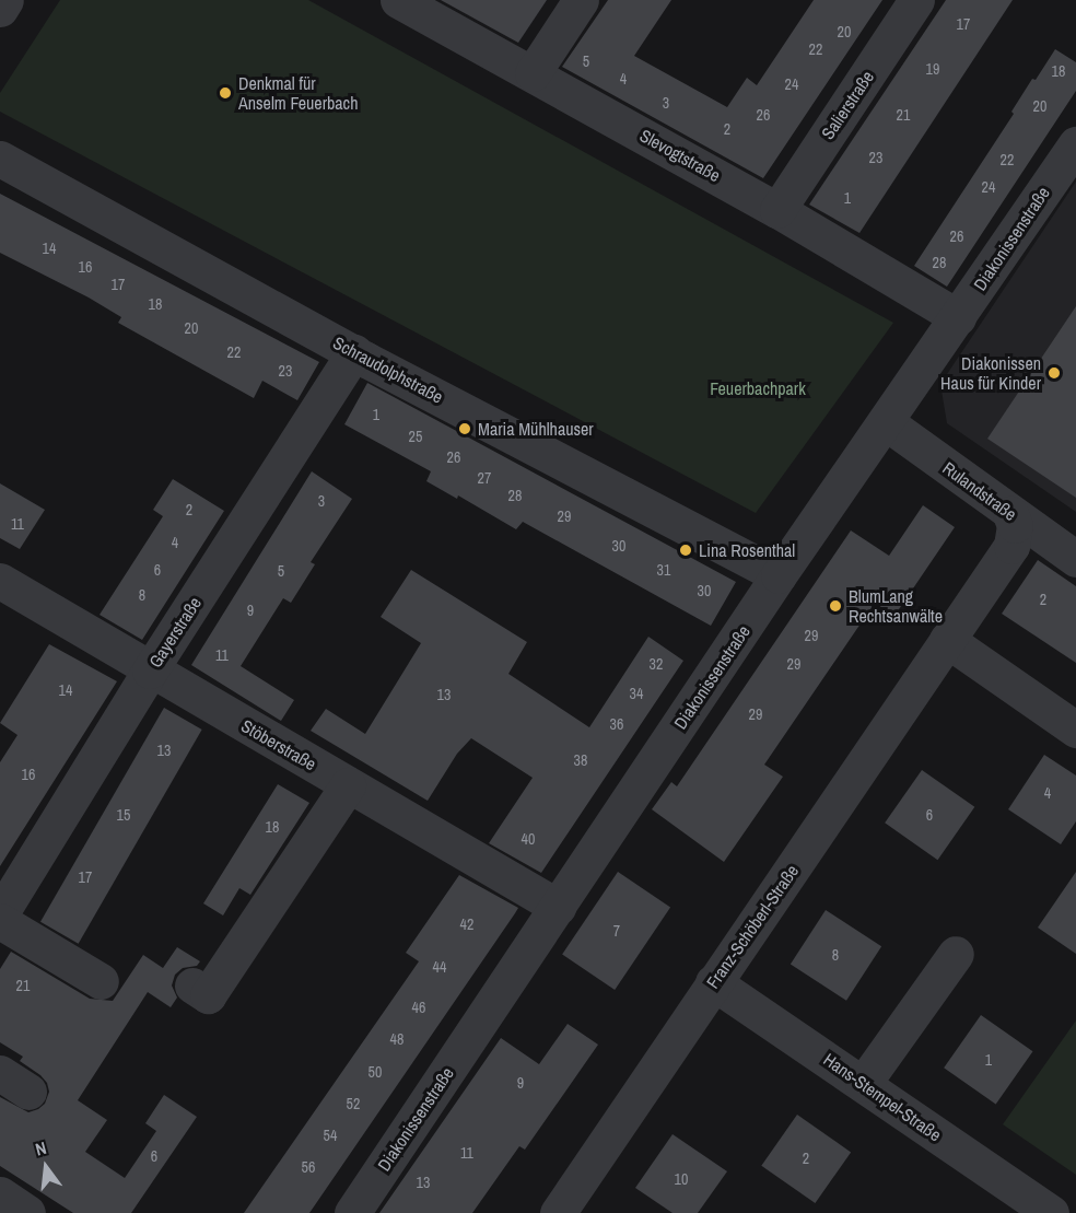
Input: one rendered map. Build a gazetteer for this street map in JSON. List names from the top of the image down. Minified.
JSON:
{"streets":{"street":["Salierstraße","Slevogtstraße","Diakonissenstraße","Schraudolphstraße","Rulandstraße","Gayerstraße","Stöberstraße","Franz-Schöberl-Straße","Hans-Stempel-Straße"]},"crossings":[["Salierstraße","Slevogtstraße"],["Slevogtstraße","Diakonissenstraße"],["Diakonissenstraße","Schraudolphstraße"],["Diakonissenstraße","Rulandstraße"],["Diakonissenstraße","Stöberstraße"],["Schraudolphstraße","Gayerstraße"],["Rulandstraße","Franz-Schöberl-Straße"],["Gayerstraße","Stöberstraße"],["Franz-Schöberl-Straße","Hans-Stempel-Straße"]],"parks":["Feuerbachpark"],"places":["Denkmal für Anselm Feuerbach","Diakonissen Haus für Kinder","Maria Mühlhauser","Lina Rosenthal","BlumLang Rechtsanwälte"],"house_numbers":["17","20","22","5","19","18","4","24","3","20","26","21","2","23","22","24","1","26","14","28","16","17","18","20","22","23","1","25","26","27","28","3","2","29","11","4","30","6","31","5","30","8","2","9","29","11","32","29","14","34","13","29","36","13","38","16","4","15","6","18","40","17","42","7","8","44","21","46","48","1","50","9","52","54","11","6","2","56","10","13"],"north":"top"}
